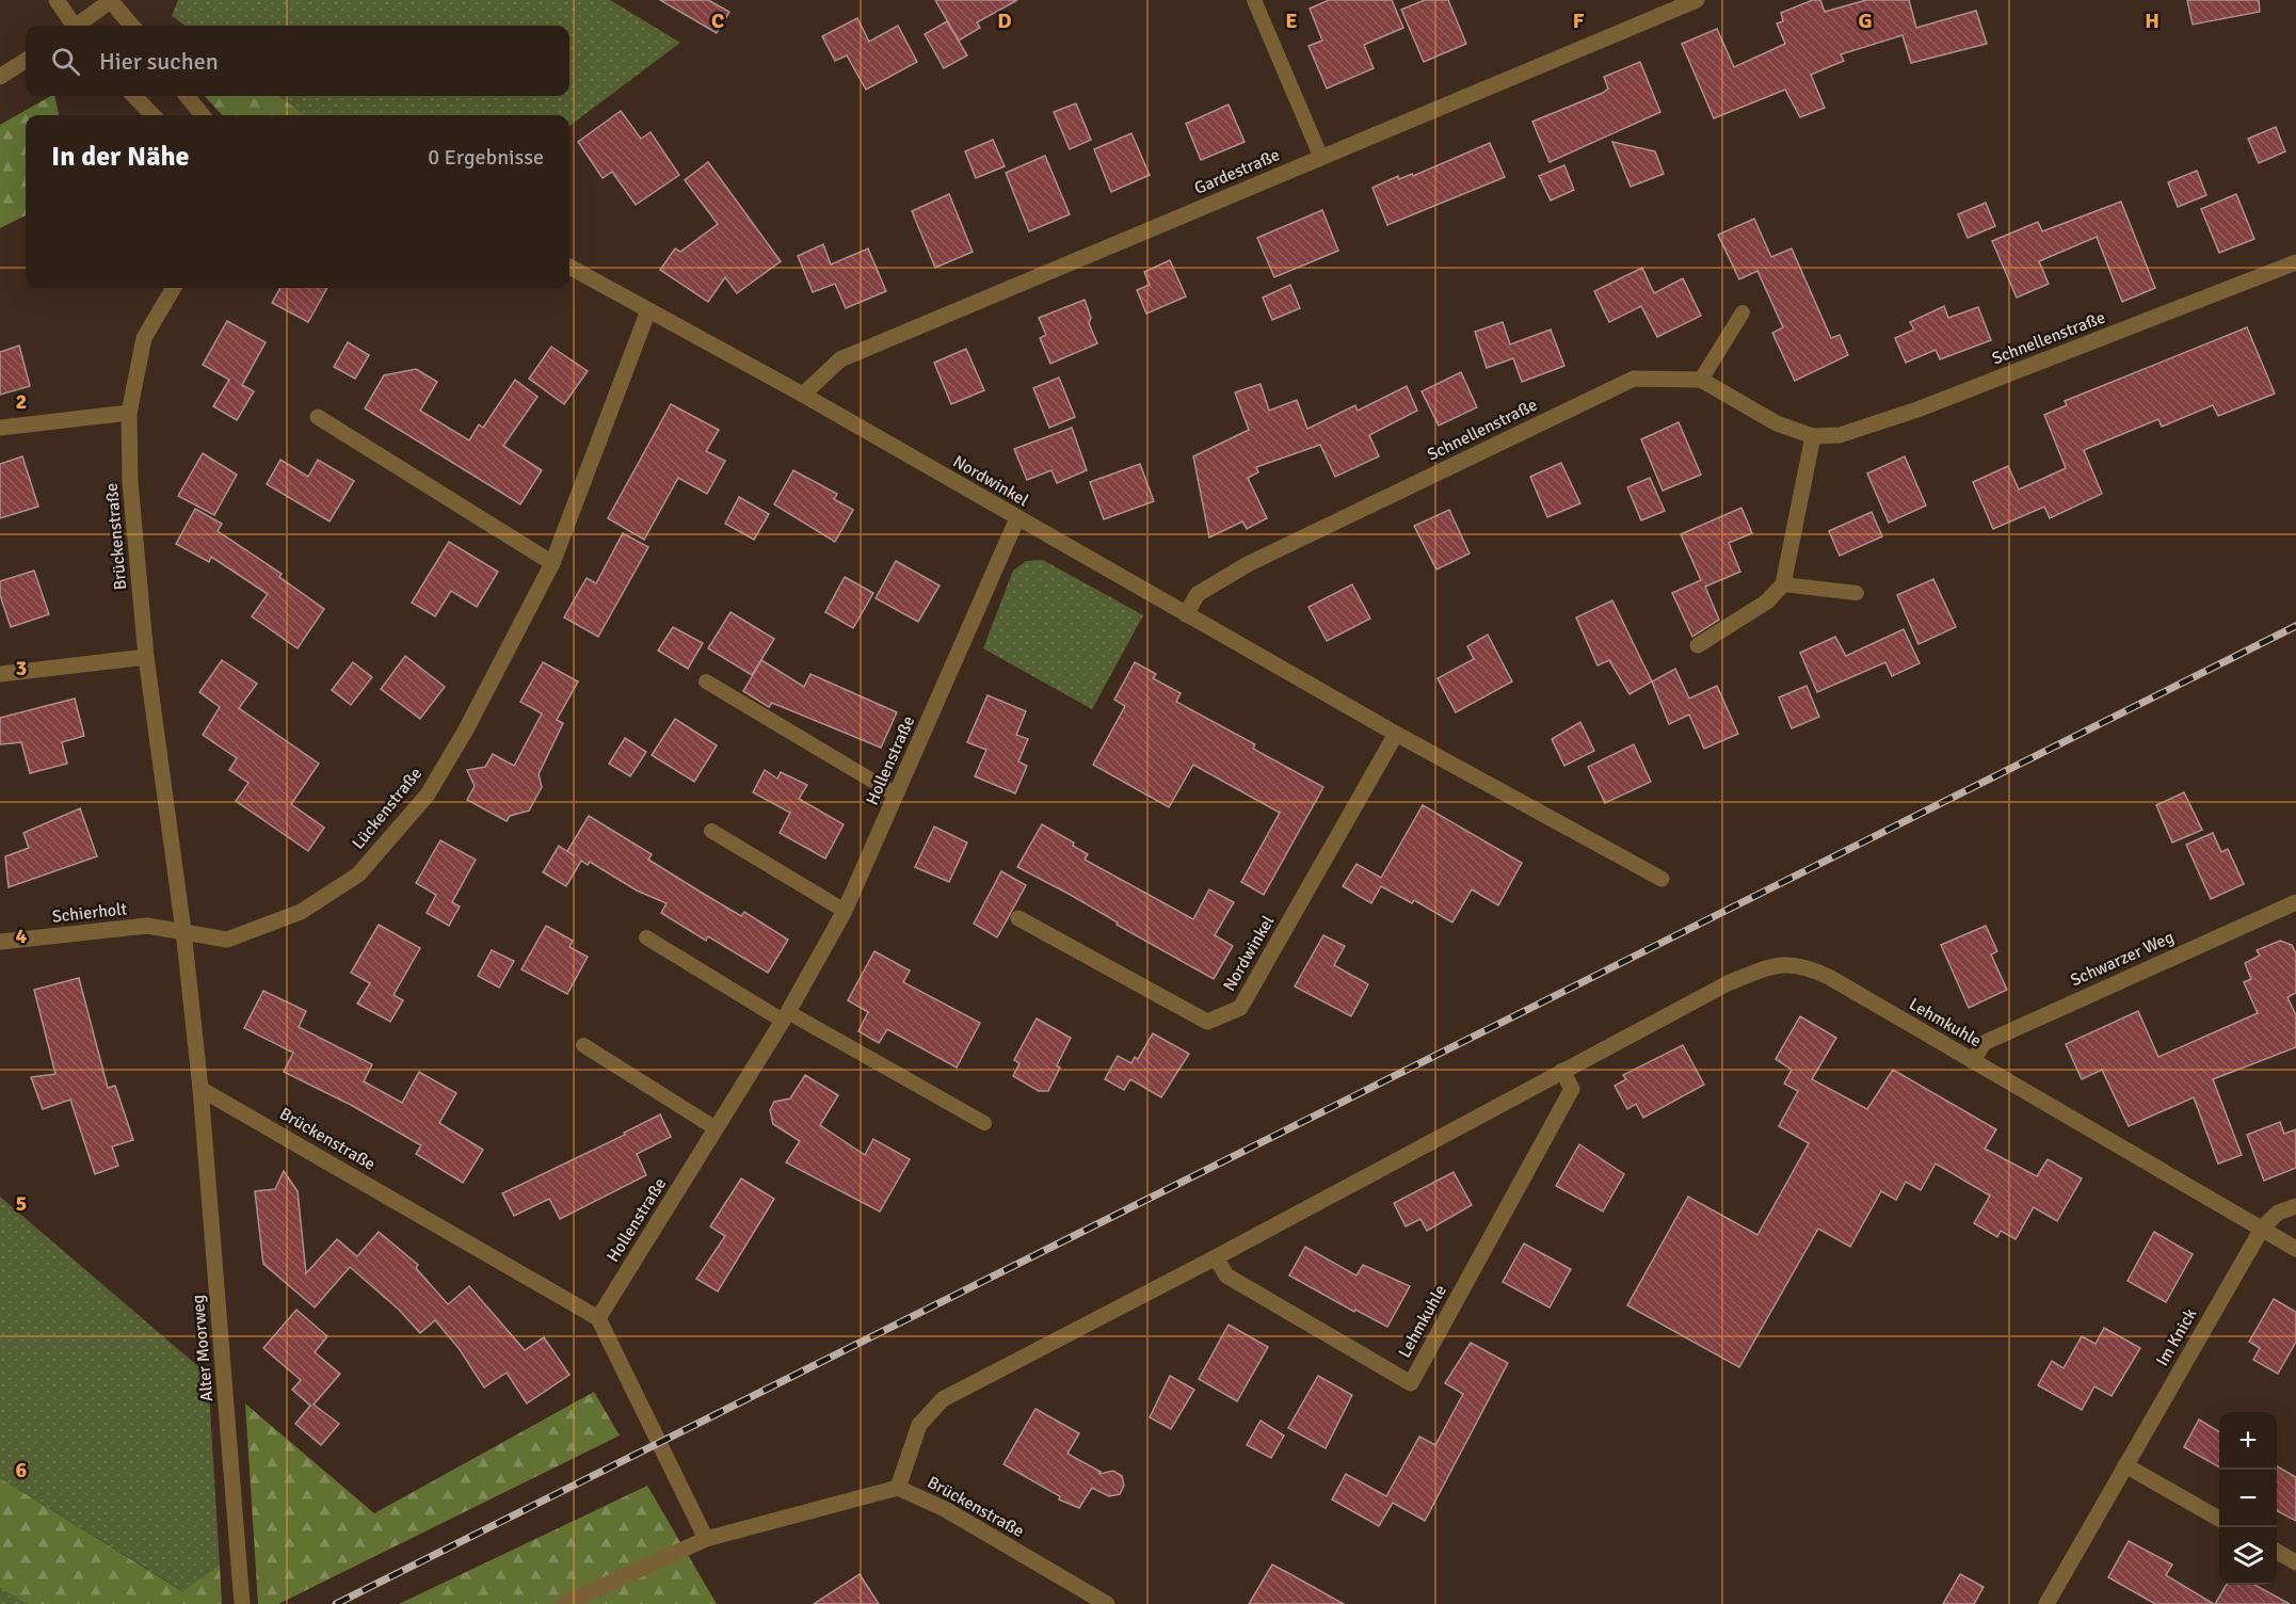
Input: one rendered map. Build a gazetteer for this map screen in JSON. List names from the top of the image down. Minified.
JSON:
{"streets":{"street":["Gardestraße","Schnellenstraße","Nordwinkel","Brückenstraße","Hollenstraße","Lückenstraße","Schierholt","Schwarzer Weg","Lehmkuhle","Im Knick","Alter Moorweg"]},"crossings":[["Gardestraße","Nordwinkel"],["Schnellenstraße","Nordwinkel"],["Nordwinkel","Hollenstraße"],["Nordwinkel","Lückenstraße"],["Brückenstraße","Hollenstraße"],["Brückenstraße","Lückenstraße"],["Brückenstraße","Schierholt"],["Brückenstraße","Lehmkuhle"],["Brückenstraße","Alter Moorweg"],["Lückenstraße","Schierholt"],["Schwarzer Weg","Lehmkuhle"],["Lehmkuhle","Im Knick"]],"page":{"search":"Hier suchen","heading":["In der Nähe","0 Ergebnisse"],"map_buttons":["+","−"]},"grid":{"columns":["C","D","E","F","G","H"],"rows":["2","3","4","5","6"]}}
